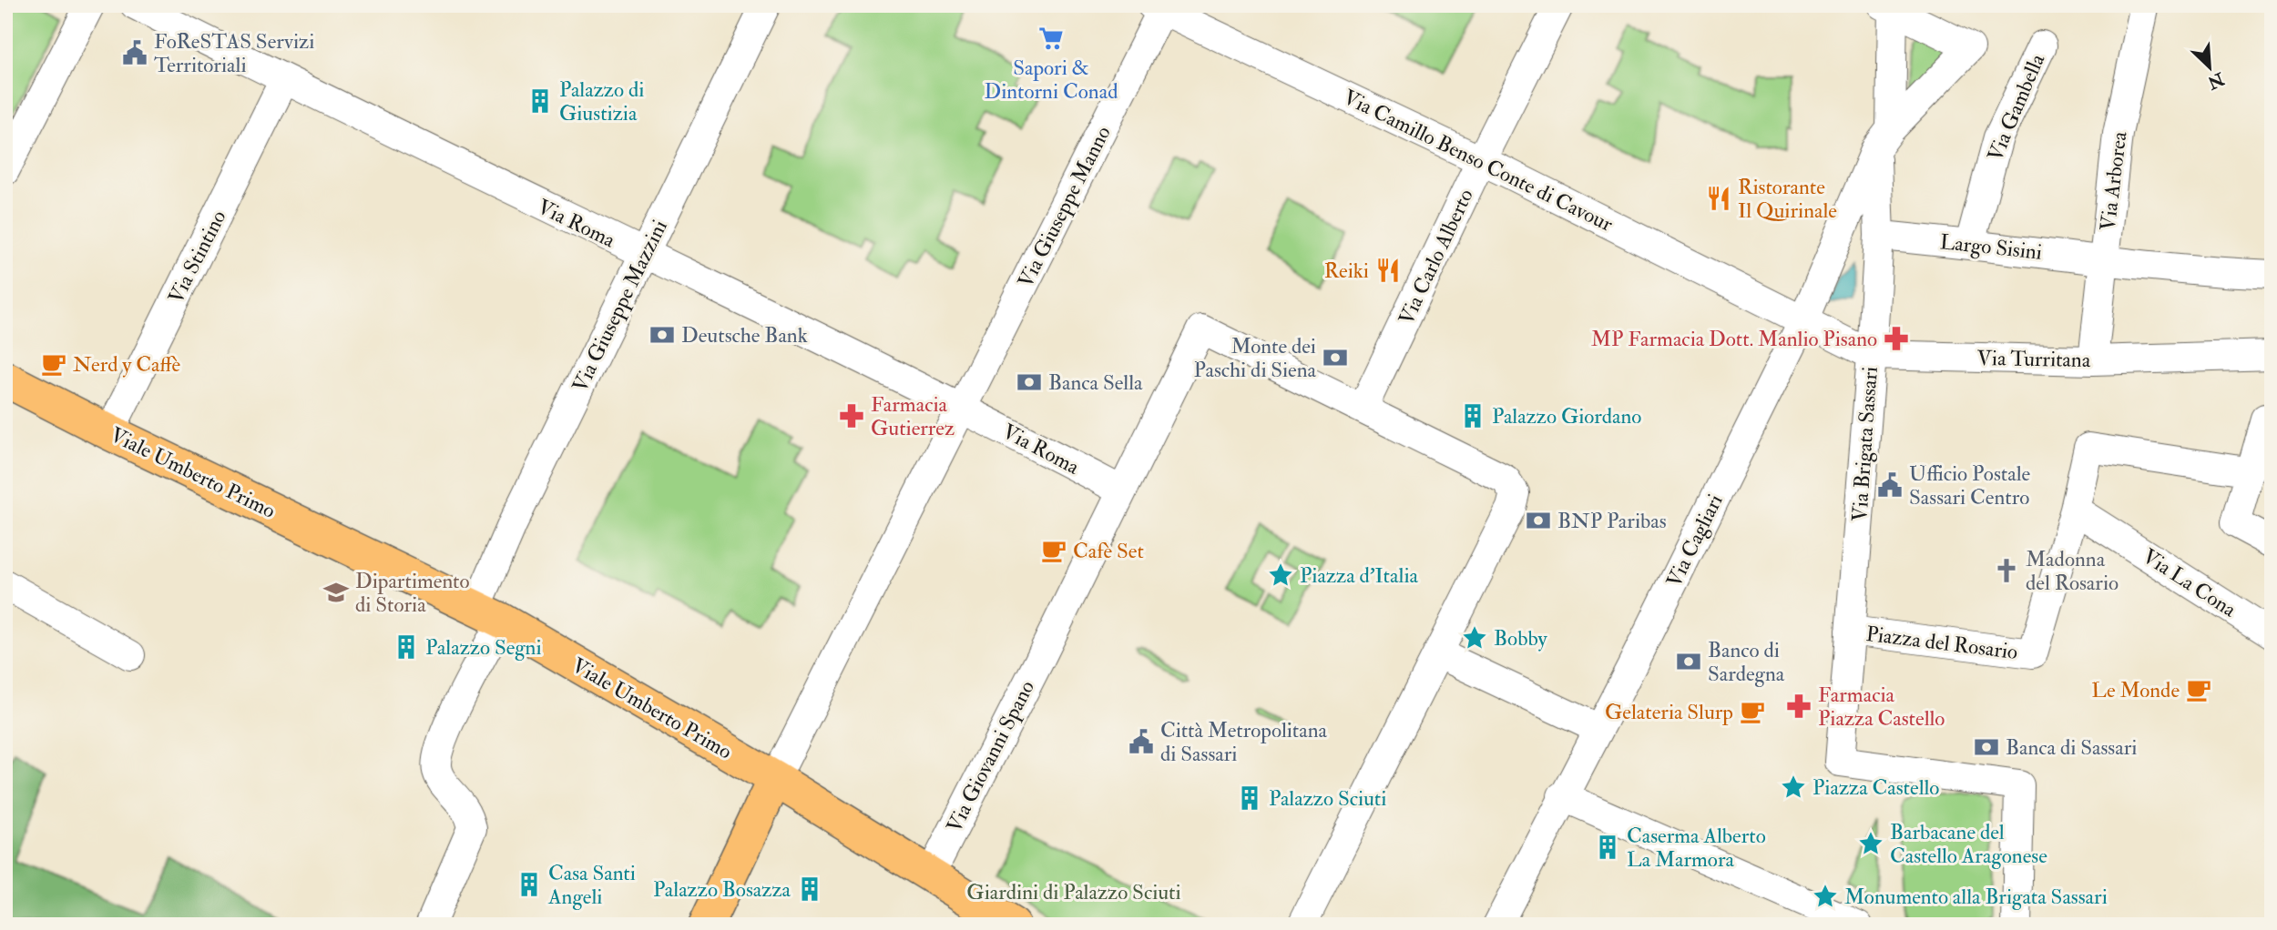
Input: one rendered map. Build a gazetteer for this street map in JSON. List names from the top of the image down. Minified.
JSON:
{"streets":{"main road":["Viale Umberto Primo"],"street":["Via Gambella","Via Camillo Benso Conte di Cavour","Via Arborea","Via Giuseppe Manno","Via Roma","Largo Sisini","Via Stintino","Via Carlo Alberto","Via Giuseppe Mazzini","Via Turritana","Via Brigata Sassari","Via Cagliari","Via La Cona","Piazza del Rosario","Via Giovanni Spano"]},"crossings":[["Via Gambella","Largo Sisini"],["Via Camillo Benso Conte di Cavour","Via Giuseppe Manno"],["Via Camillo Benso Conte di Cavour","Via Carlo Alberto"],["Via Camillo Benso Conte di Cavour","Via Turritana"],["Via Camillo Benso Conte di Cavour","Via Cagliari"],["Via Arborea","Largo Sisini"],["Via Arborea","Via Turritana"],["Via Giuseppe Manno","Via Roma"],["Via Giuseppe Manno","Viale Umberto Primo"],["Via Roma","Via Stintino"],["Via Roma","Via Giuseppe Mazzini"],["Via Roma","Via Giovanni Spano"],["Largo Sisini","Via Brigata Sassari"],["Via Stintino","Viale Umberto Primo"],["Via Giuseppe Mazzini","Viale Umberto Primo"],["Via Turritana","Via Brigata Sassari"],["Via Turritana","Via Cagliari"],["Via Brigata Sassari","Via Cagliari"],["Via Brigata Sassari","Piazza del Rosario"],["Viale Umberto Primo","Via Giovanni Spano"],["Via La Cona","Piazza del Rosario"]],"parks":["Giardini di Palazzo Sciuti"],"places":{"supermarket":["Sapori & Dintorni Conad"],"public building":["FoReSTAS Servizi Territoriali","Ufficio Postale Sassari Centro","Città Metropolitana di Sassari"],"building":["Palazzo di Giustizia","Palazzo Giordano","Palazzo Segni","Palazzo Sciuti","Caserma Alberto La Marmora","Casa Santi Angeli","Palazzo Bosazza"],"restaurant":["Ristorante Il Quirinale","Reiki"],"bank":["Deutsche Bank","Monte dei Paschi di Siena","Banca Sella","BNP Paribas","Banco di Sardegna","Banca di Sassari"],"pharmacy":["MP Farmacia Dott. Manlio Pisano","Farmacia Gutierrez","Farmacia Piazza Castello"],"cafe":["Nerd y Caffè","Cafè Set","Le Monde","Gelateria Slurp"],"church":["Madonna del Rosario"],"place":["Piazza d'Italia","Bobby","Piazza Castello","Barbacane del Castello Aragonese","Monumento alla Brigata Sassari"],"school or university":["Dipartimento di Storia"]},"north":"bottom right"}
